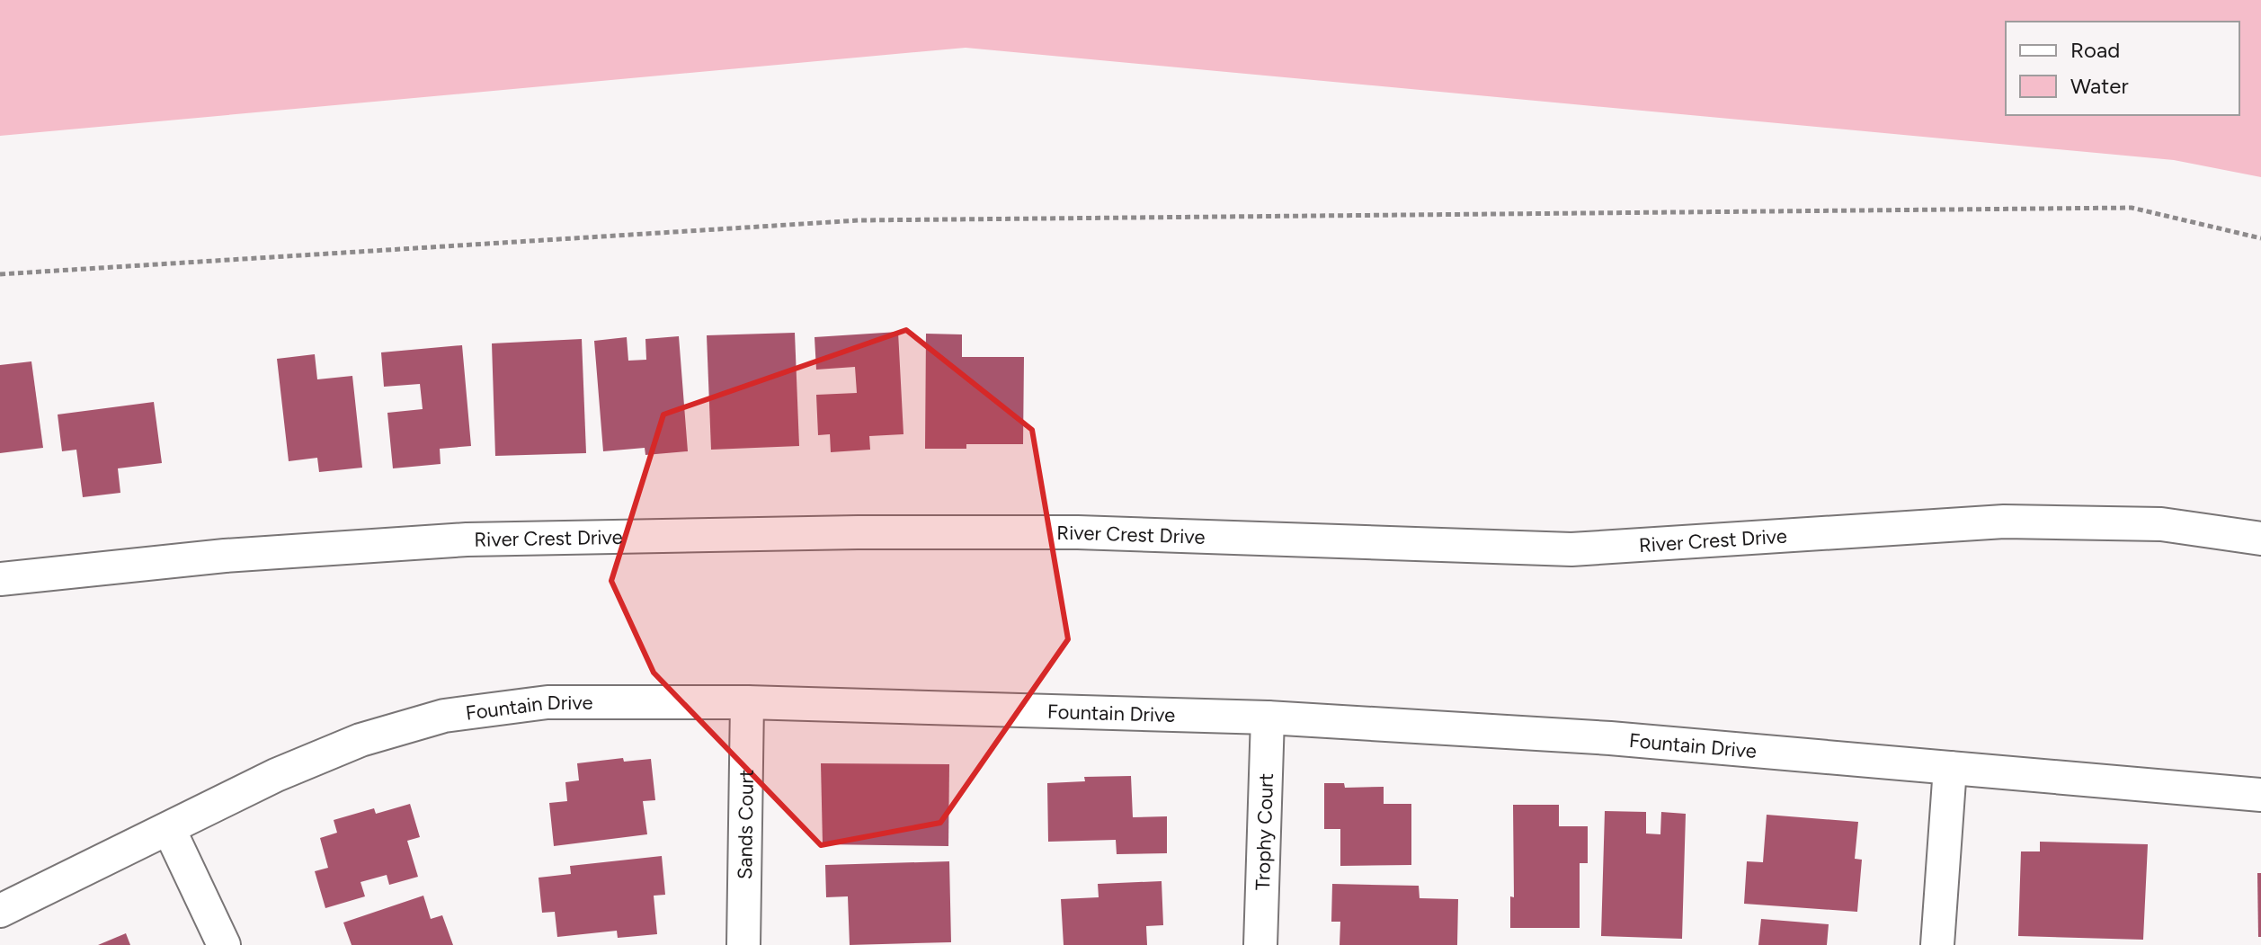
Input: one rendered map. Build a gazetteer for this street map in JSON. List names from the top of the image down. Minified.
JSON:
{"streets":{"street":["River Crest Drive","Fountain Drive","Sands Court","Trophy Court"]},"crossings":[["Fountain Drive","Sands Court"],["Fountain Drive","Trophy Court"]],"legend":["Road","Water"]}
